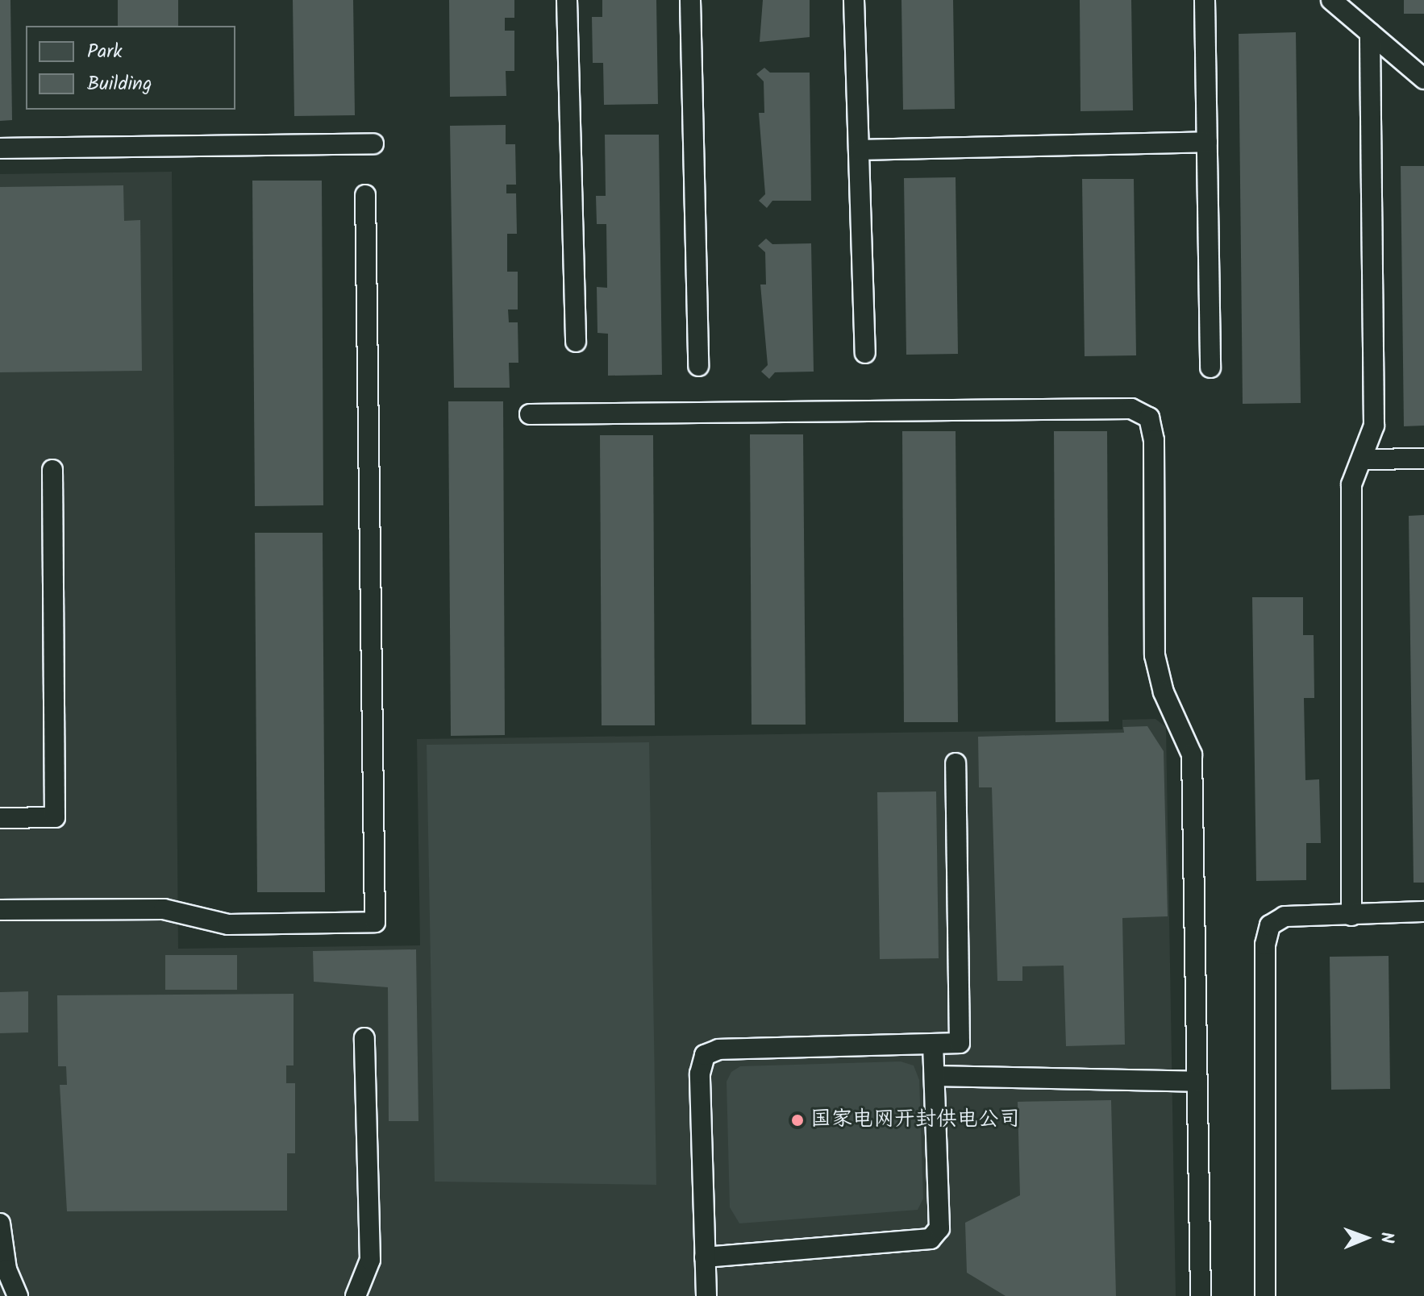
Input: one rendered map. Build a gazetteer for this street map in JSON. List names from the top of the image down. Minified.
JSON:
{"places":["国家电网开封供电公司"],"legend":["Park","Building"],"north":"right"}
